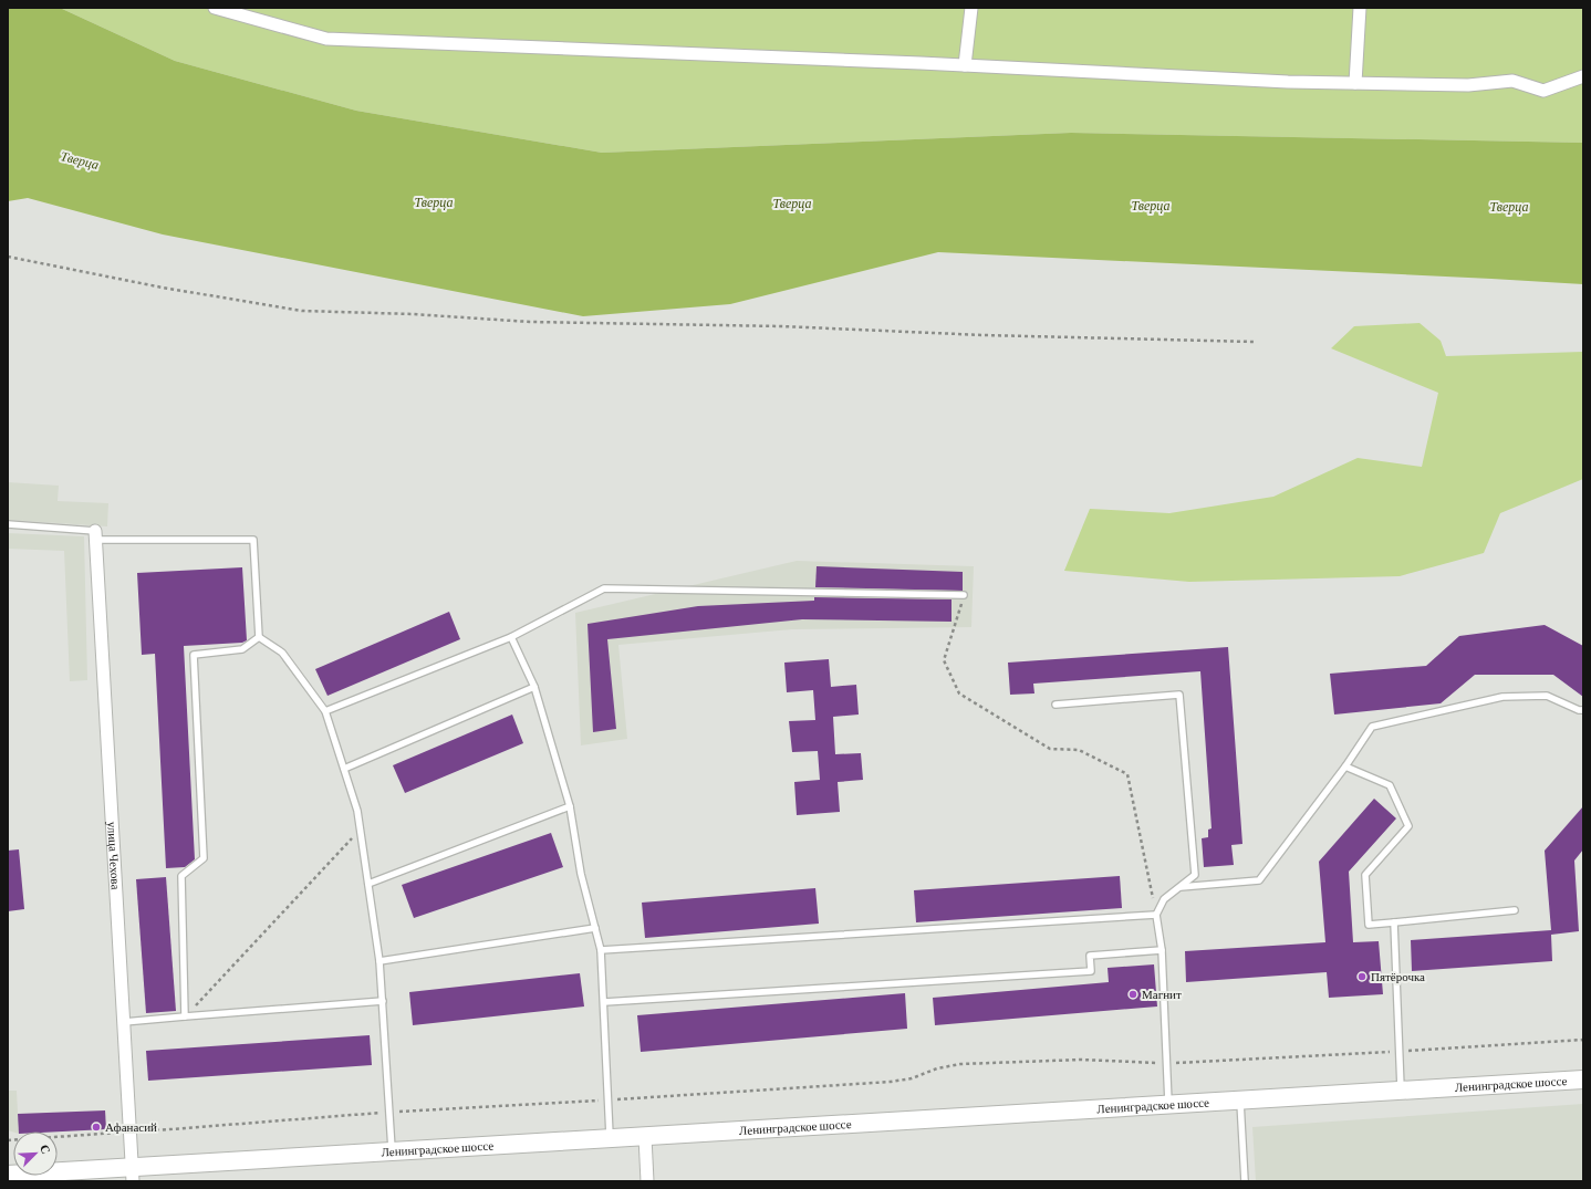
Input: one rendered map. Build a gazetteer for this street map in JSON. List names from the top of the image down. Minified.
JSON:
{"streets":{"main road":["Ленинградское шоссе"],"street":["улица Чехова"]},"crossings":[["улица Чехова","Ленинградское шоссе"]],"water":["Тверца"],"places":["Пятёрочка","Магнит","Афанасий"],"north":"top right"}
